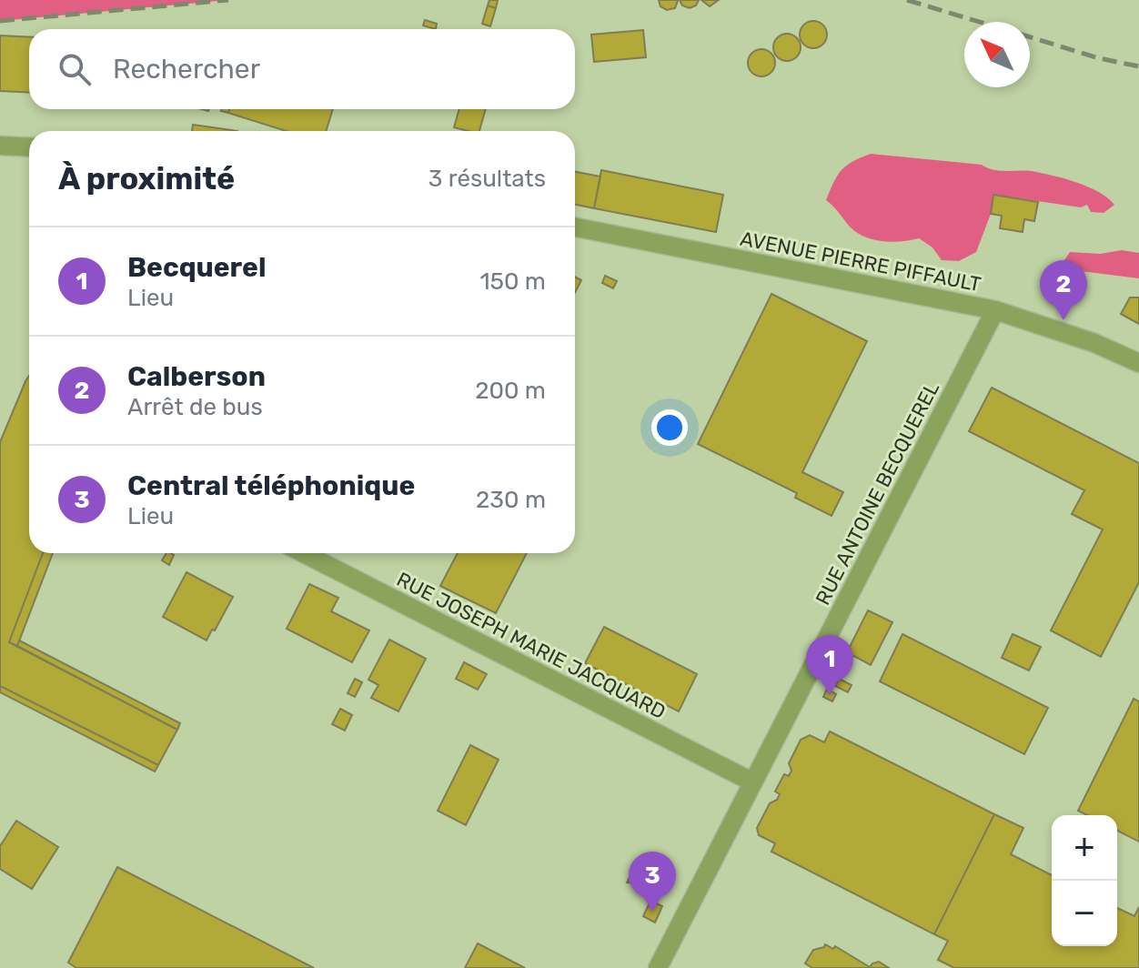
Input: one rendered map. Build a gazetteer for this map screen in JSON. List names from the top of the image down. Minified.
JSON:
{"streets":{"street":["AVENUE PIERRE PIFFAULT","RUE ANTOINE BECQUEREL","RUE JOSEPH MARIE JACQUARD"]},"crossings":[["AVENUE PIERRE PIFFAULT","RUE ANTOINE BECQUEREL"],["RUE ANTOINE BECQUEREL","RUE JOSEPH MARIE JACQUARD"]],"north":"top left","page":{"search":"Rechercher","heading":["À proximité","3 résultats"],"list":[{"mark":"1","name":"Becquerel","note":"Lieu","value":"150 m"},{"mark":"2","name":"Calberson","note":"Arrêt de bus","value":"200 m"},{"mark":"3","name":"Central téléphonique","note":"Lieu","value":"230 m"}],"pins":["2","1","3"],"map_buttons":["+","−"]}}
